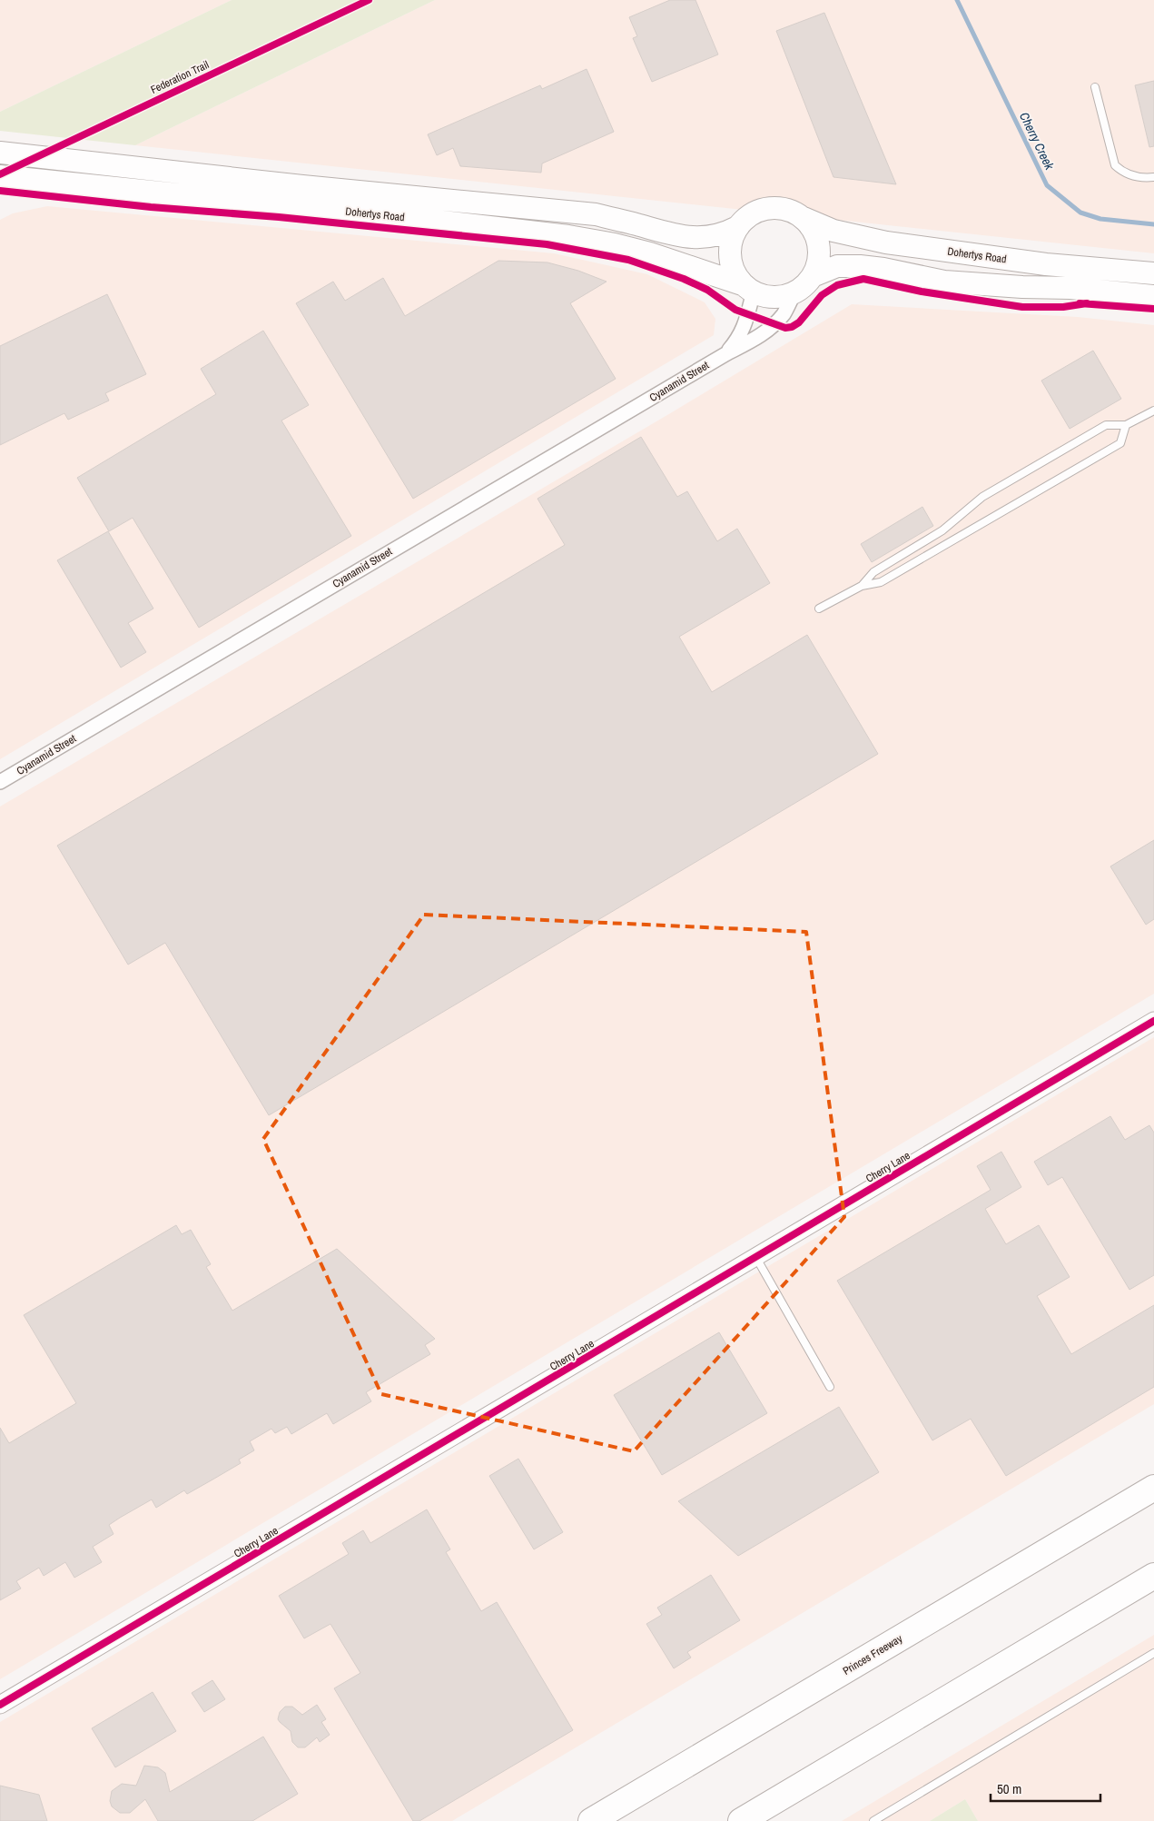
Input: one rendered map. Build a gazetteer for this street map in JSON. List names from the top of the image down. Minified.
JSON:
{"streets":{"highway":["Princes Freeway"],"main road":["Dohertys Road"],"street":["Cyanamid Street","Cherry Lane"],"cycle path":["Federation Trail"]},"crossings":[["Dohertys Road","Cyanamid Street"]],"water":["Cherry Creek"],"scale_bar":"50 m"}
